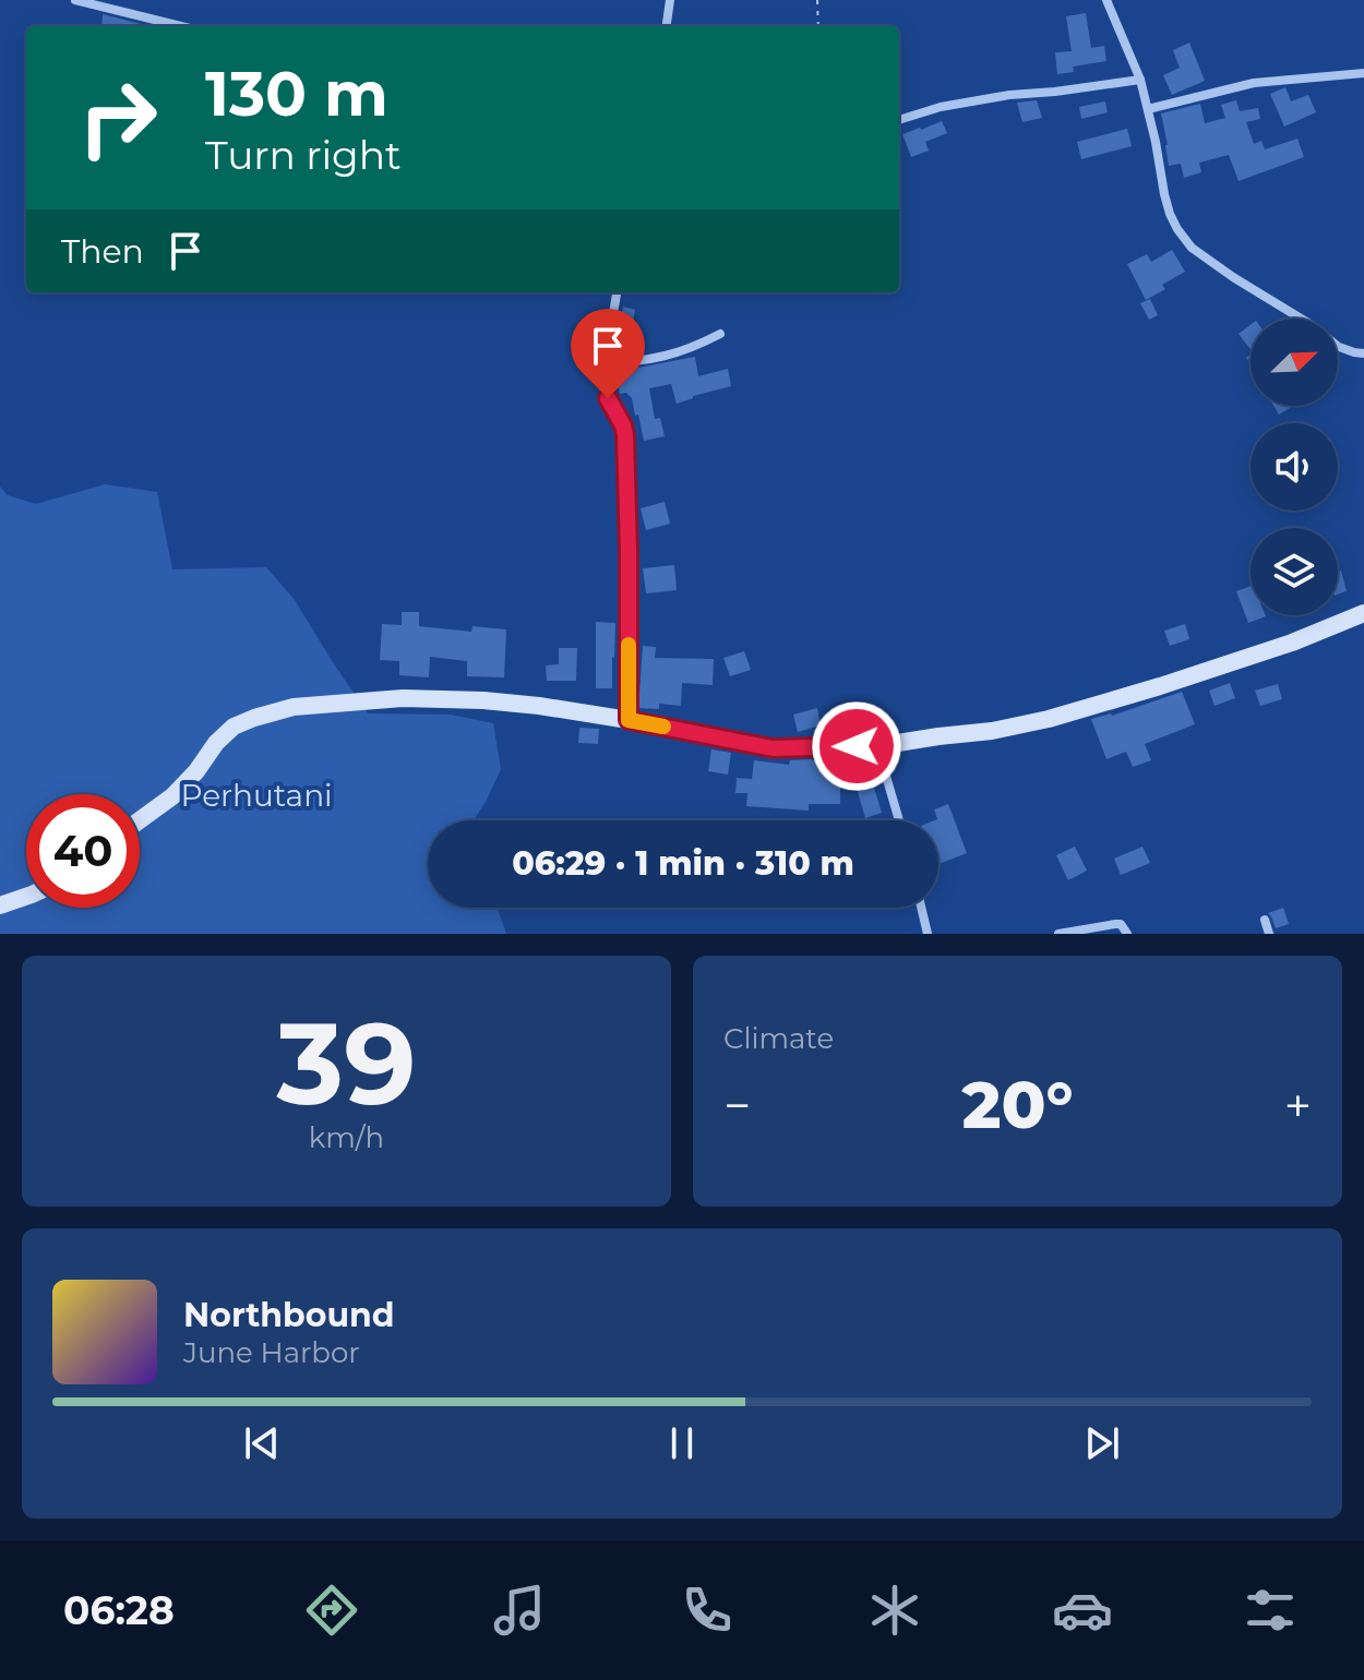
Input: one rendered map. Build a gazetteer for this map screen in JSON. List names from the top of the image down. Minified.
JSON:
{"parks":["Perhutani"],"north":"top right","page":{"turn":["130 m","Turn right"],"then":"Then","limit":"40","trip":"06:29 · 1 min · 310 m","tile":[["39","km/h"],"Climate"],"heat":["−","20°","+"],"song":["Northbound","June Harbor"],"tabs":"06:28"}}
